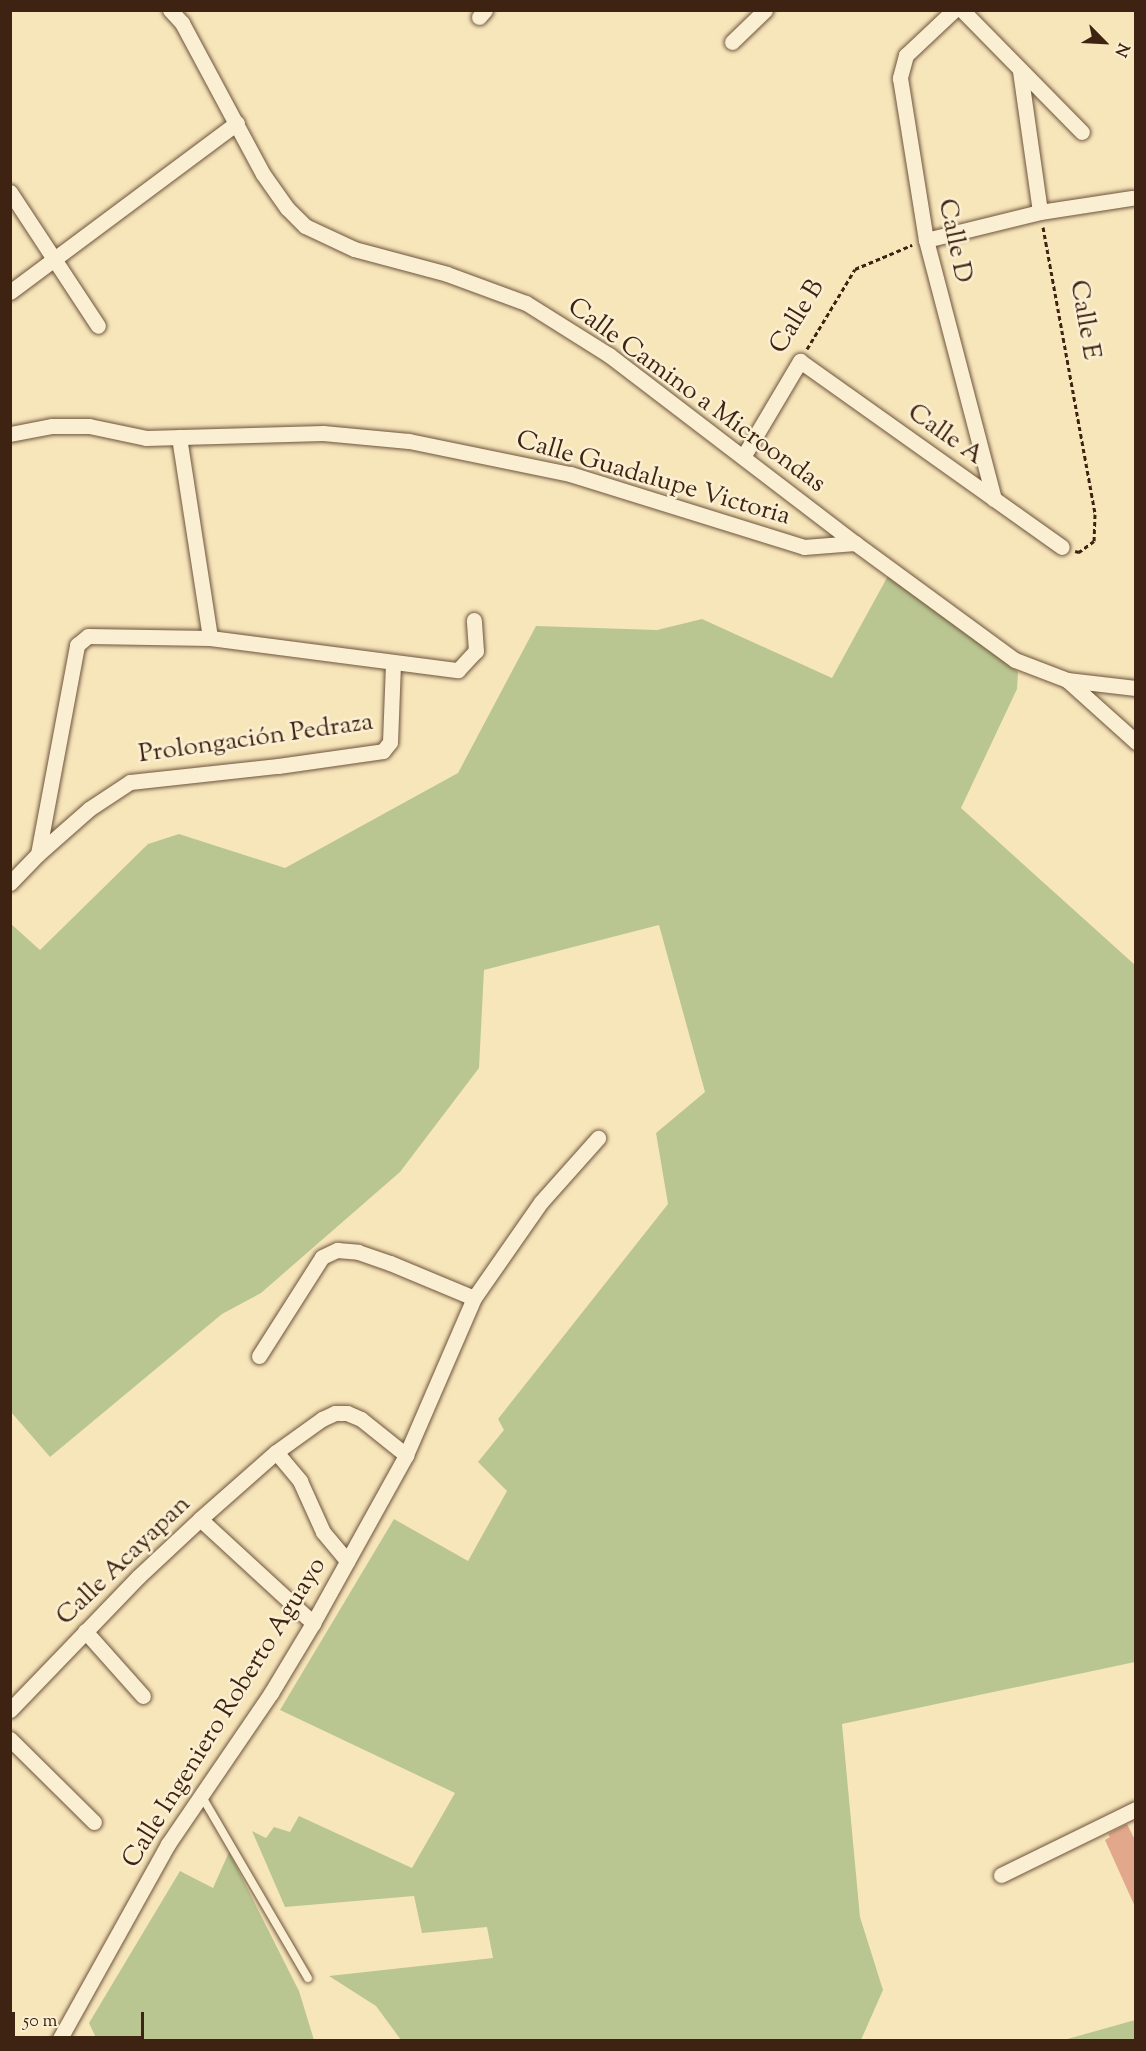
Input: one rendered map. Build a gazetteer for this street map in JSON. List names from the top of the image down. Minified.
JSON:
{"streets":{"street":["Calle D","Calle B","Calle Camino a Microondas","Calle A","Calle Guadalupe Victoria","Prolongación Pedraza","Calle Acayapan","Calle Ingeniero Roberto Aguayo"],"path":["Calle E"]},"crossings":[["Calle D","Calle B"],["Calle D","Calle A"],["Calle B","Calle Camino a Microondas"],["Calle B","Calle A"],["Calle E","Calle A"],["Calle Camino a Microondas","Calle Guadalupe Victoria"],["Calle Acayapan","Calle Ingeniero Roberto Aguayo"]],"scale_bar":"50 m","north":"bottom right"}
